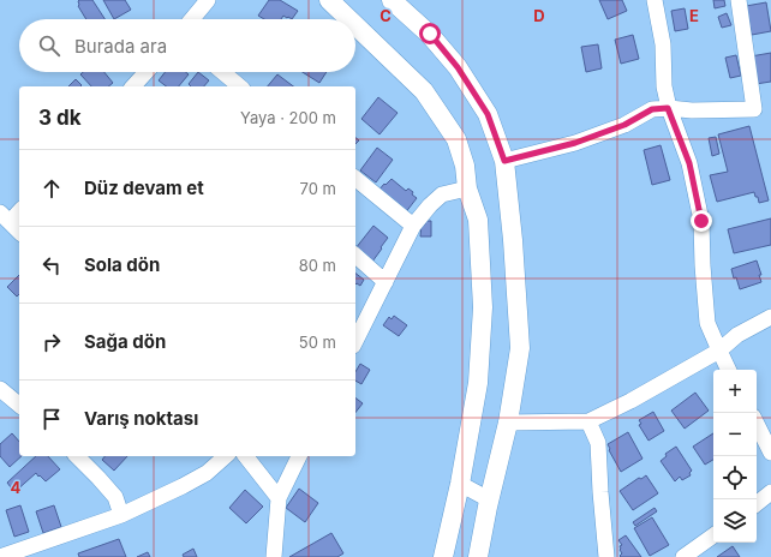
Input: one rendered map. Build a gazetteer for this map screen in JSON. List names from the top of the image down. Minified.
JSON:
{"page":{"search":"Burada ara","heading":["3 dk","Yaya · 200 m"],"list":[["Düz devam et","70 m"],["Sola dön","80 m"],["Sağa dön","50 m"],"Varış noktası"],"map_buttons":["+","−"]},"grid":{"columns":["C","D","E"],"rows":["4"]}}
